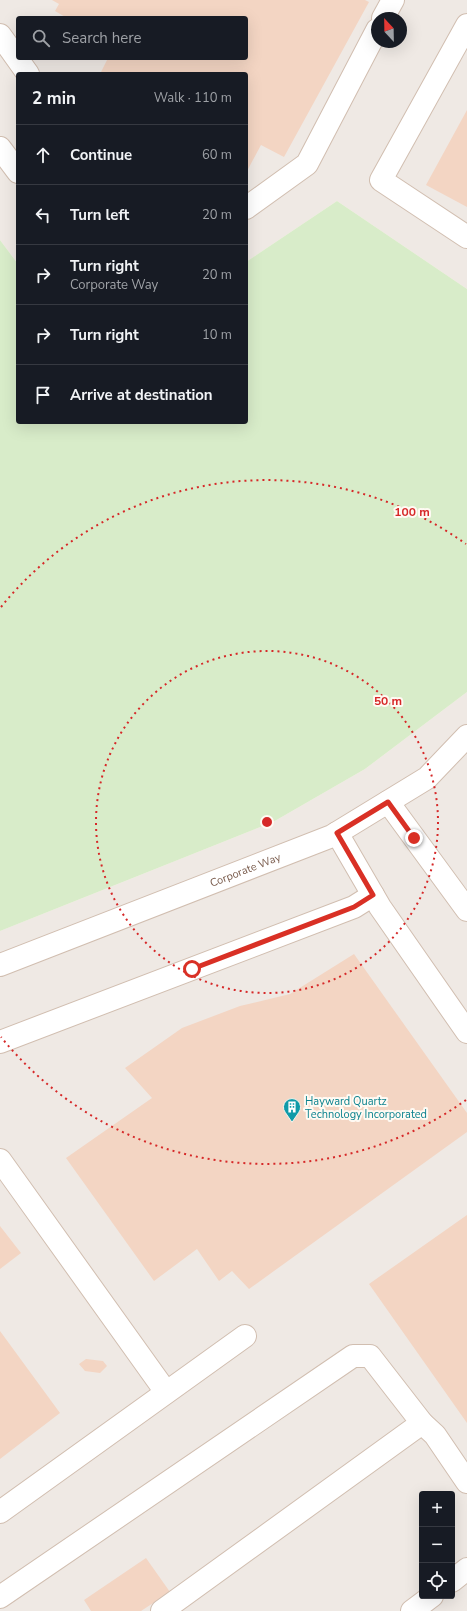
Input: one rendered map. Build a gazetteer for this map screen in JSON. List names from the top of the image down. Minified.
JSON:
{"streets":{"street":["Corporate Way"]},"places":{"building":["Hayward Quartz Technology Incorporated"]},"north":"top","page":{"search":"Search here","heading":["2 min","Walk · 110 m"],"list":[["Continue","60 m"],["Turn left","20 m"],["Turn right","Corporate Way","20 m"],["Turn right","10 m"],"Arrive at destination"],"map_buttons":["+","−"]},"rings":["100 m","50 m"]}
